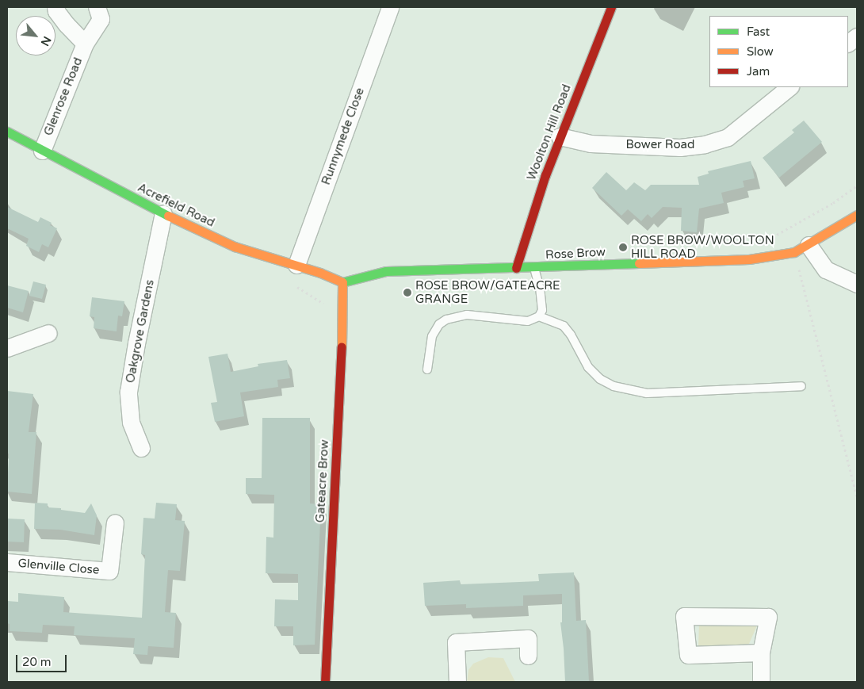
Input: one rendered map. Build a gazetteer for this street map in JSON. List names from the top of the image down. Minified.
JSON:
{"streets":{"street":["Glenrose Road","Woolton Hill Road","Runnymede Close","Bower Road","Acrefield Road","Rose Brow","Oakgrove Gardens","Gateacre Brow","Glenville Close"]},"crossings":[["Glenrose Road","Acrefield Road"],["Woolton Hill Road","Bower Road"],["Woolton Hill Road","Rose Brow"],["Runnymede Close","Acrefield Road"],["Acrefield Road","Rose Brow"],["Acrefield Road","Oakgrove Gardens"],["Acrefield Road","Gateacre Brow"],["Rose Brow","Gateacre Brow"]],"places":["ROSE BROW/WOOLTON HILL ROAD","ROSE BROW/GATEACRE GRANGE"],"legend":["Fast","Slow","Jam"],"scale_bar":"20 m","north":"bottom right"}
